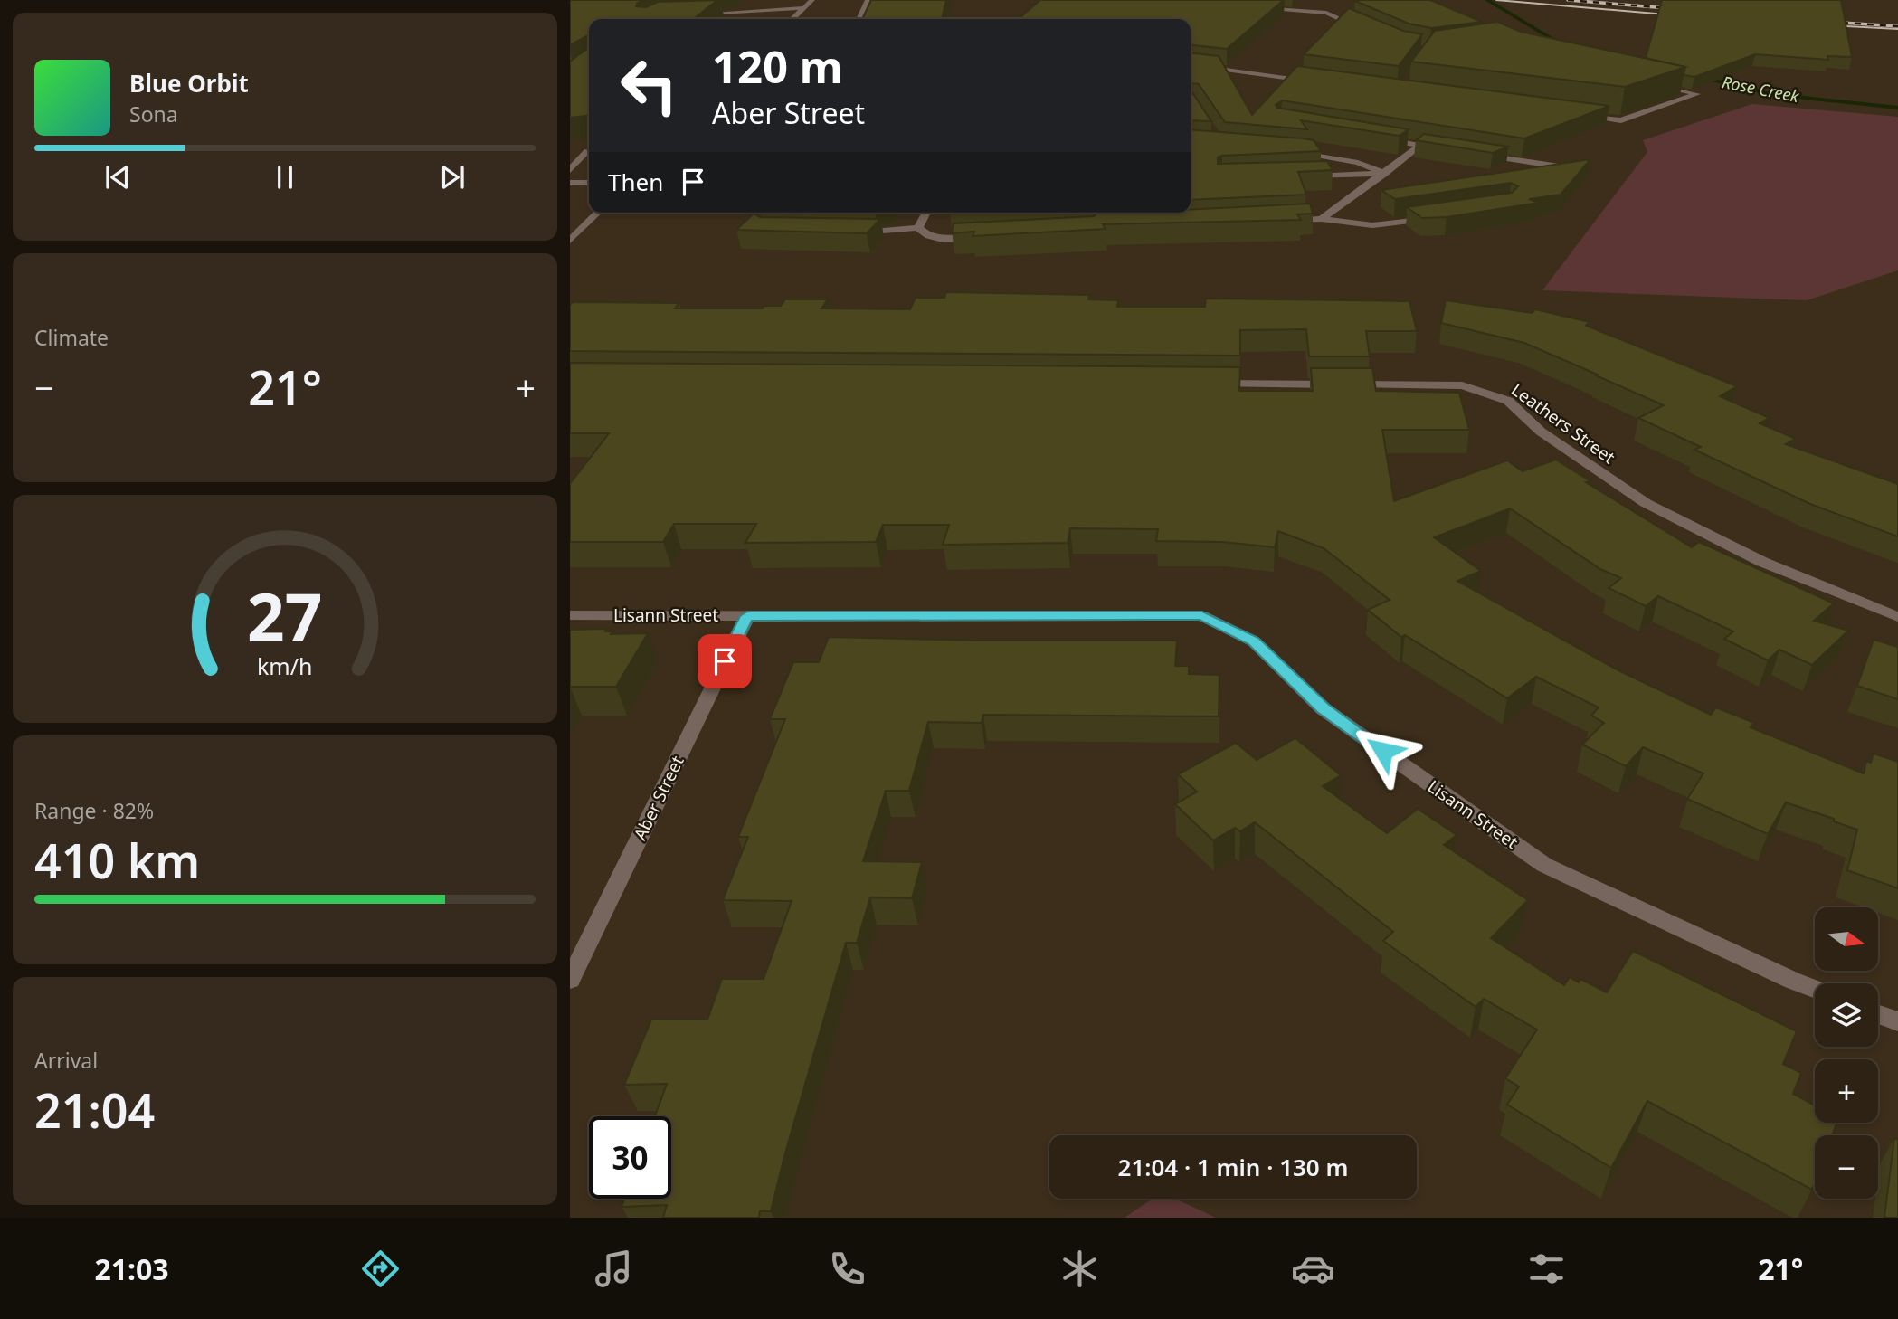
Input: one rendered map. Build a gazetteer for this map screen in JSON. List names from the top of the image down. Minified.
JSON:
{"streets":{"street":["Leathers Street","Lisann Street","Aber Street"]},"crossings":[["Lisann Street","Aber Street"]],"water":["Rose Creek"],"north":"right","page":{"turn":["120 m","Aber Street"],"song":["Blue Orbit","Sona"],"then":"Then","tile":["Climate",["Range · 82%","410 km"],["Arrival","21:04"]],"heat":["−","21°","+"],"map_buttons":["+","−"],"limit":"30","trip":"21:04 · 1 min · 130 m","tabs":["21:03","21°"],"gauge":["27","km/h"]}}
